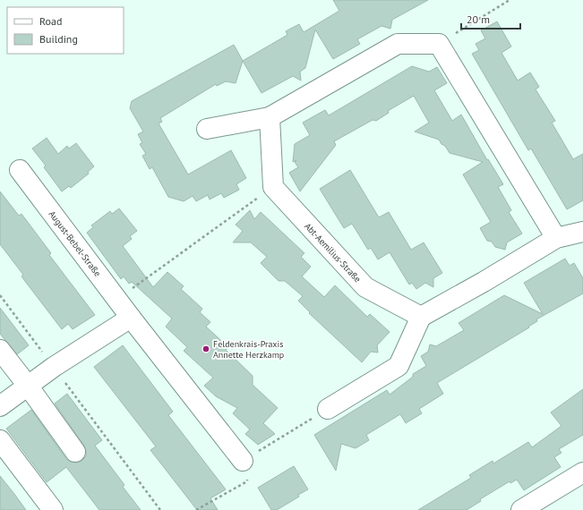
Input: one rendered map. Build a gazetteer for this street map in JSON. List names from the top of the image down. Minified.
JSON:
{"streets":{"street":["August-Bebel-Straße","Abt-Aemilius-Straße"]},"places":["Feldenkrais-Praxis Annette Herzkamp"],"legend":["Road","Building"],"scale_bar":"20 m"}
